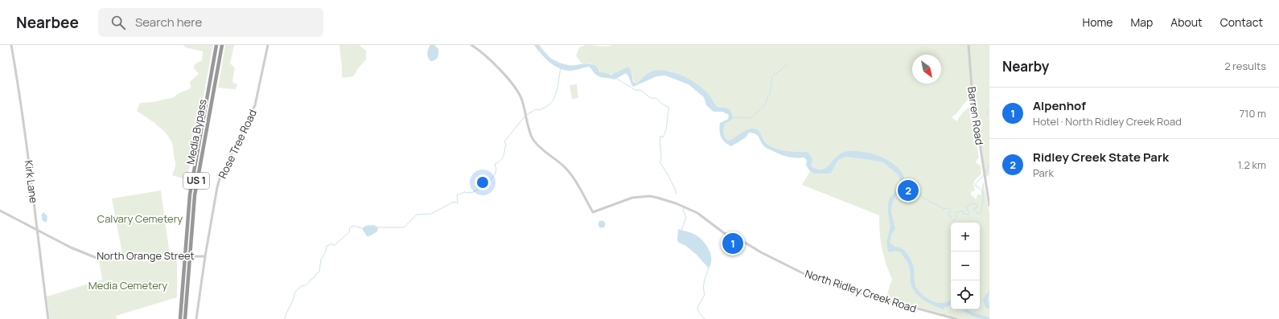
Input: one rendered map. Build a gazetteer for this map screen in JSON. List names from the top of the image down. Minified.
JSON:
{"streets":{"highway":["Media Bypass","US 1"],"street":["Barren Road","Rose Tree Road","Kirk Lane","North Orange Street","North Ridley Creek Road"]},"crossings":[["Rose Tree Road","North Orange Street"],["Kirk Lane","North Orange Street"]],"parks":["Calvary Cemetery","Media Cemetery"],"north":"bottom right","page":{"header":"Nearbee","search":"Search here","nav":["Home","Map","About","Contact"],"heading":["Nearby","2 results"],"list":[{"mark":"1","name":"Alpenhof","note":"Hotel · North Ridley Creek Road","value":"710 m"},{"mark":"2","name":"Ridley Creek State Park","note":"Park","value":"1.2 km"}],"pins":["2","1"],"map_buttons":["+","−"]}}
